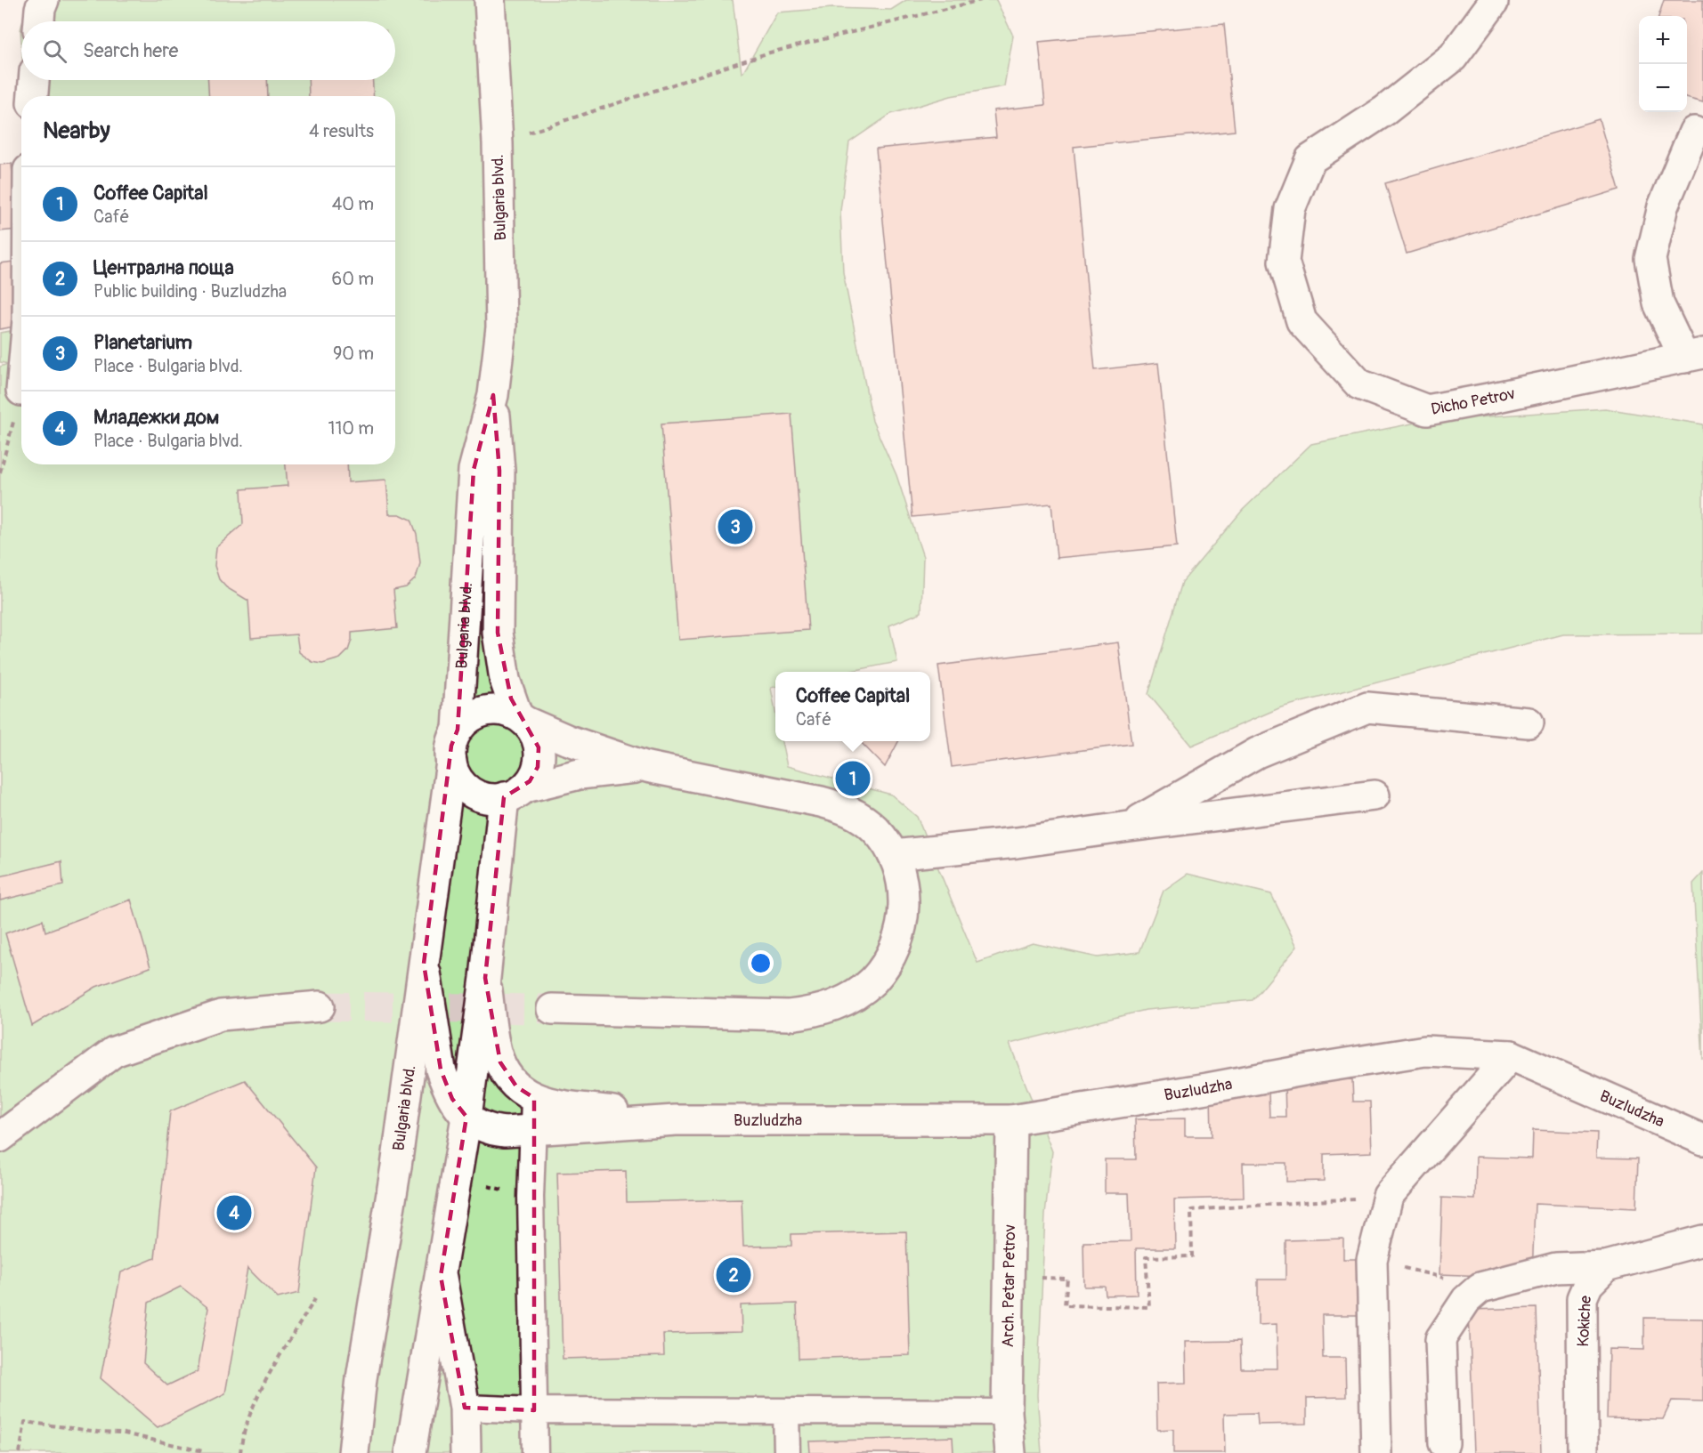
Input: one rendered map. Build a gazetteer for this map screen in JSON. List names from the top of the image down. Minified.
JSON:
{"streets":{"street":["Bulgaria blvd.","Dicho Petrov","Buzludzha","Arch. Petar Petrov","Kokiche"]},"crossings":[["Bulgaria blvd.","Buzludzha"],["Buzludzha","Arch. Petar Petrov"]],"page":{"map_buttons":["+","−"],"search":"Search here","heading":["Nearby","4 results"],"list":[{"mark":"1","name":"Coffee Capital","note":"Café","value":"40 m"},{"mark":"2","name":"Централна поща","note":"Public building · Buzludzha","value":"60 m"},{"mark":"3","name":"Planetarium","note":"Place · Bulgaria blvd.","value":"90 m"},{"mark":"4","name":"Младежки дом","note":"Place · Bulgaria blvd.","value":"110 m"}],"pins":["3","1","4","2"],"popup":["Coffee Capital","Café"]}}
